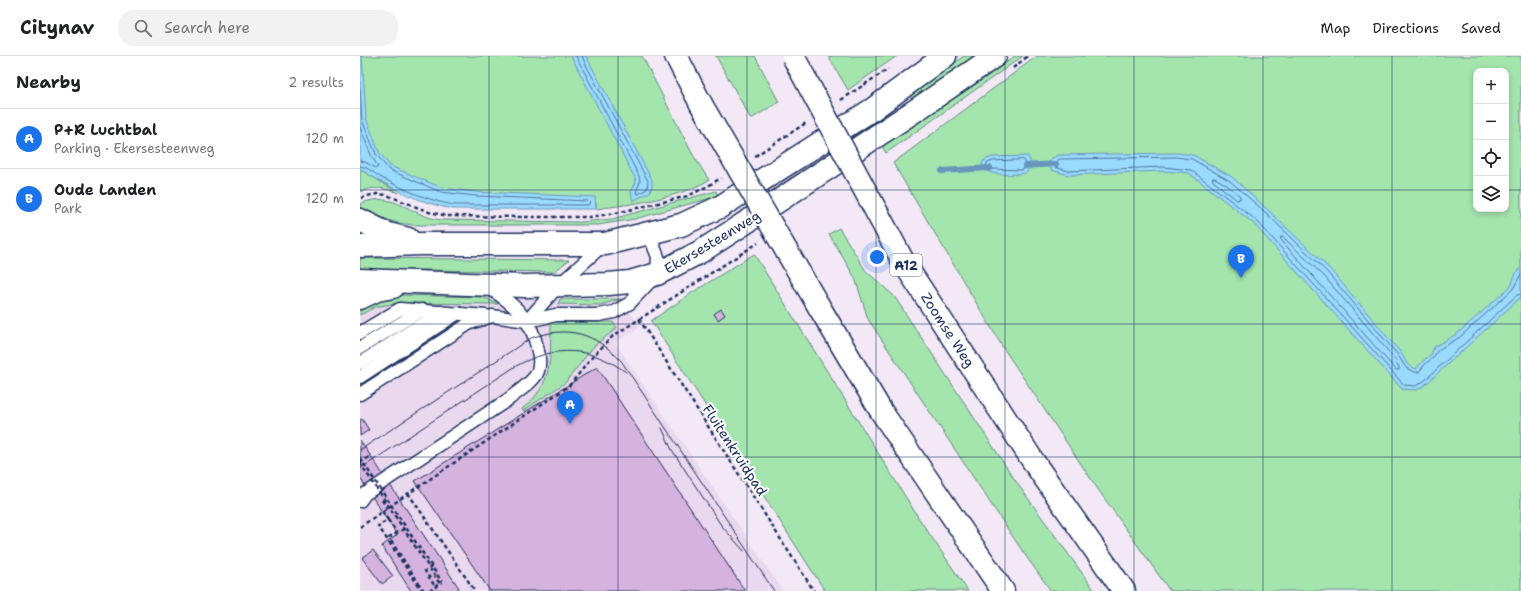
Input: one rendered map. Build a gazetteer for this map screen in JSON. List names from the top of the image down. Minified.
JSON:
{"streets":{"main road":["Ekersesteenweg","A12","Zoomse Weg"],"path":["Fluitenkruidpad"]},"page":{"header":"Citynav","search":"Search here","nav":["Map","Directions","Saved"],"heading":["Nearby","2 results"],"map_buttons":["+","−"],"list":[{"mark":"A","name":"P+R Luchtbal","note":"Parking · Ekersesteenweg","value":"120 m"},{"mark":"B","name":"Oude Landen","note":"Park","value":"120 m"}],"pins":["B","A"]}}
